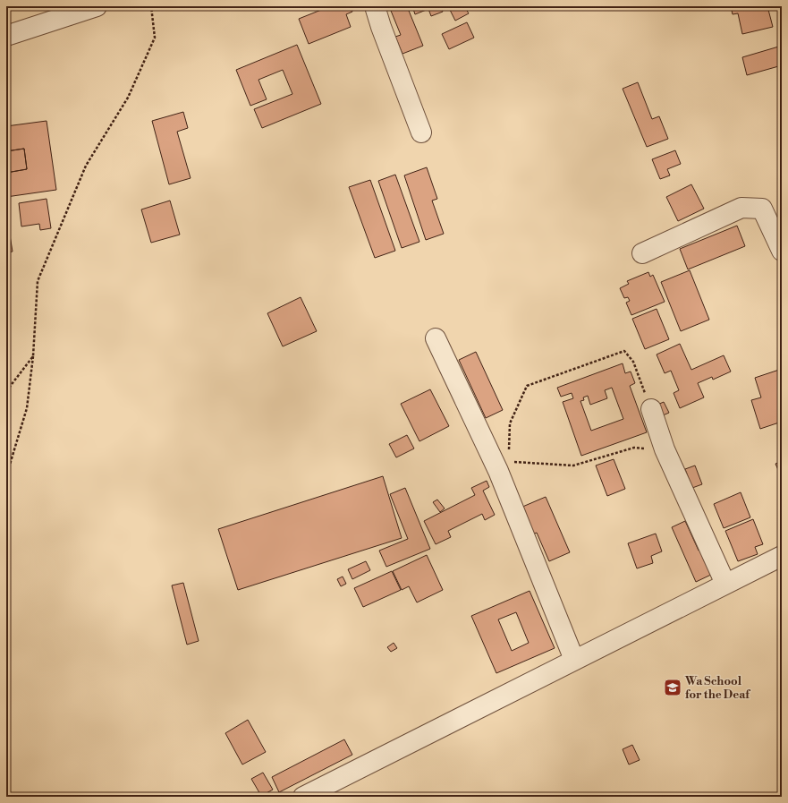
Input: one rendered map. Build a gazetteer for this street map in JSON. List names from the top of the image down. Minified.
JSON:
{"places":{"school or university":["Wa School for the Deaf"]}}
